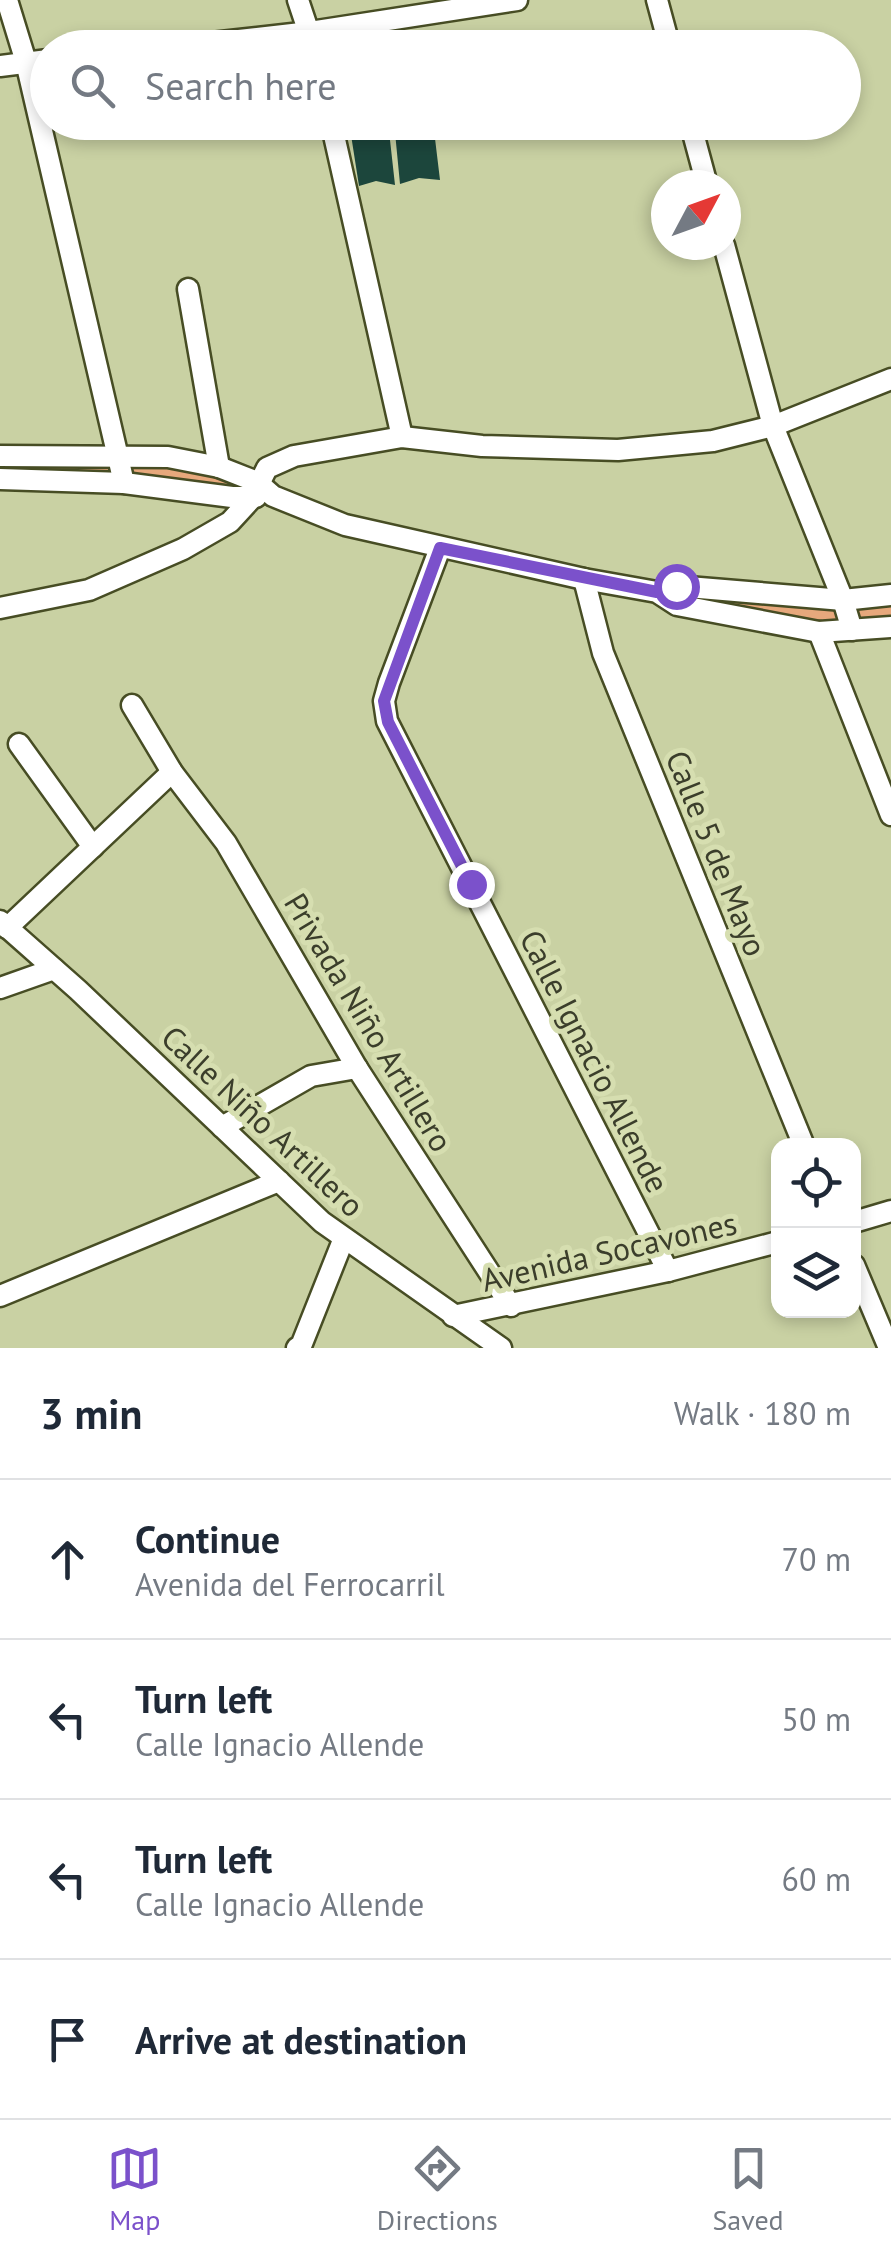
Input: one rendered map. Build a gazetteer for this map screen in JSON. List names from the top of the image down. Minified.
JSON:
{"streets":{"street":["Calle 5 de Mayo","Privada Niño Artillero","Calle Ignacio Allende","Calle Niño Artillero","Avenida Socavones"]},"crossings":[["Privada Niño Artillero","Avenida Socavones"],["Calle Ignacio Allende","Avenida Socavones"],["Calle Niño Artillero","Avenida Socavones"]],"north":"top right","page":{"search":"Search here","heading":["3 min","Walk · 180 m"],"list":[["Continue","Avenida del Ferrocarril","70 m"],["Turn left","Calle Ignacio Allende","50 m"],["Turn left","Calle Ignacio Allende","60 m"],"Arrive at destination"],"nav":["Map","Directions","Saved"]}}
